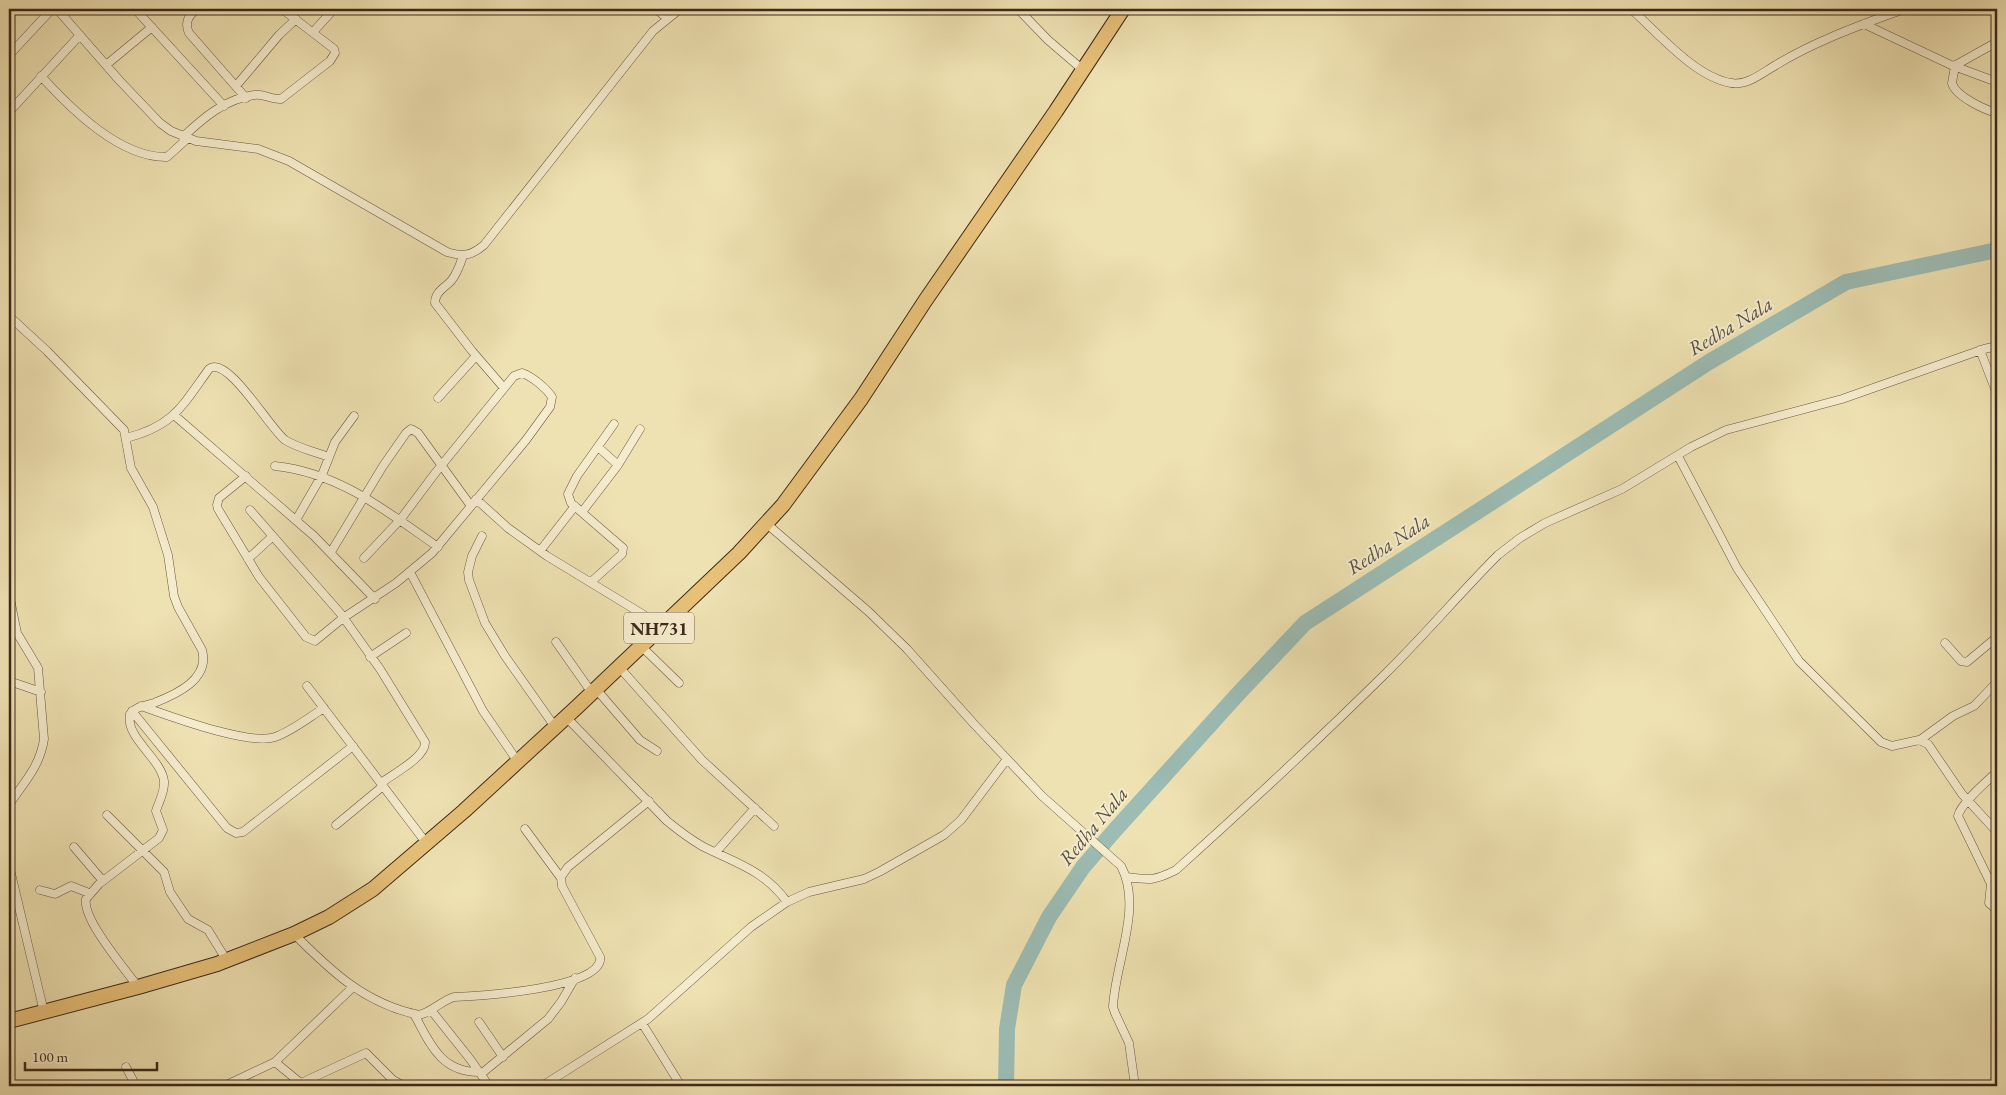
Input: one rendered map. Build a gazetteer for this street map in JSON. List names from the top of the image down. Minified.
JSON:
{"streets":{"highway":["NH731"]},"water":["Redha Nala"],"scale_bar":"100 m"}
